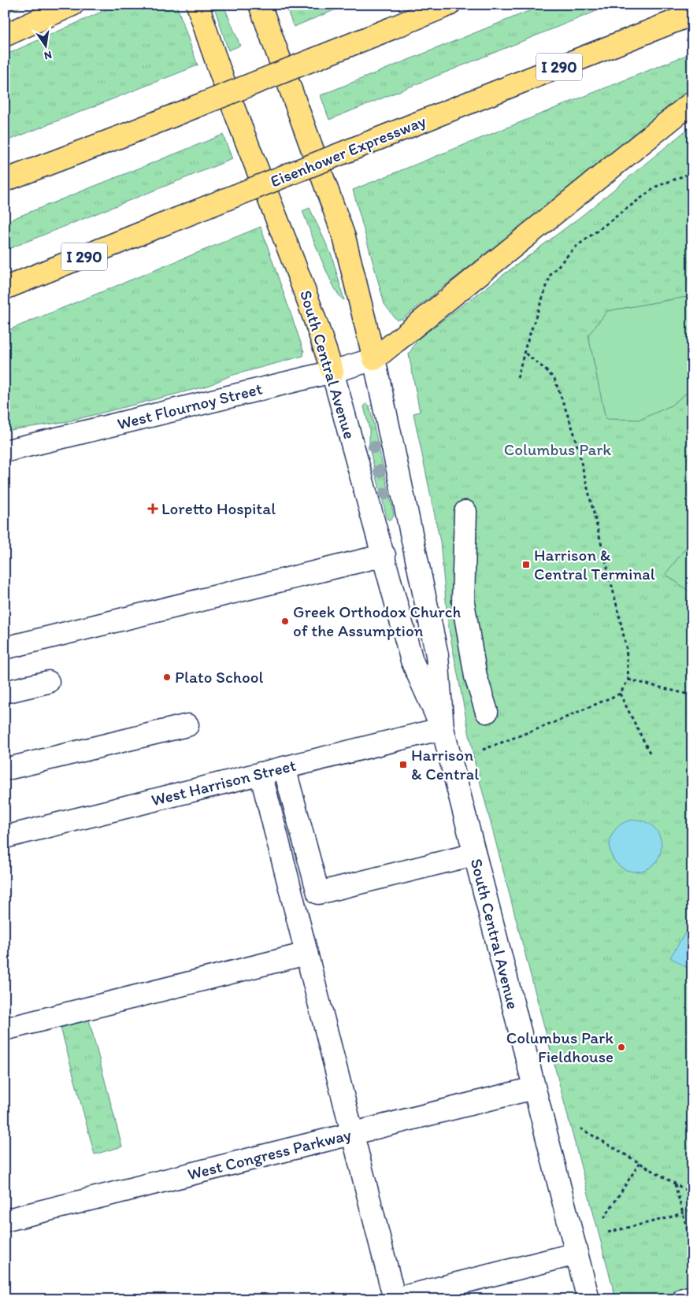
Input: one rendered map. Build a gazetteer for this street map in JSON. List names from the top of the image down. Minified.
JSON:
{"streets":{"main road":["I 290","Eisenhower Expressway","South Central Avenue"],"street":["West Flournoy Street","West Harrison Street","West Congress Parkway"]},"crossings":[["South Central Avenue","West Flournoy Street"],["South Central Avenue","West Harrison Street"],["South Central Avenue","West Congress Parkway"]],"parks":["Columbus Park"],"places":{"health":["Loretto Hospital"],"transit":["Harrison & Central Terminal","Harrison & Central"],"other":["Greek Orthodox Church of the Assumption","Plato School","Columbus Park Fieldhouse"]},"north":"bottom"}
